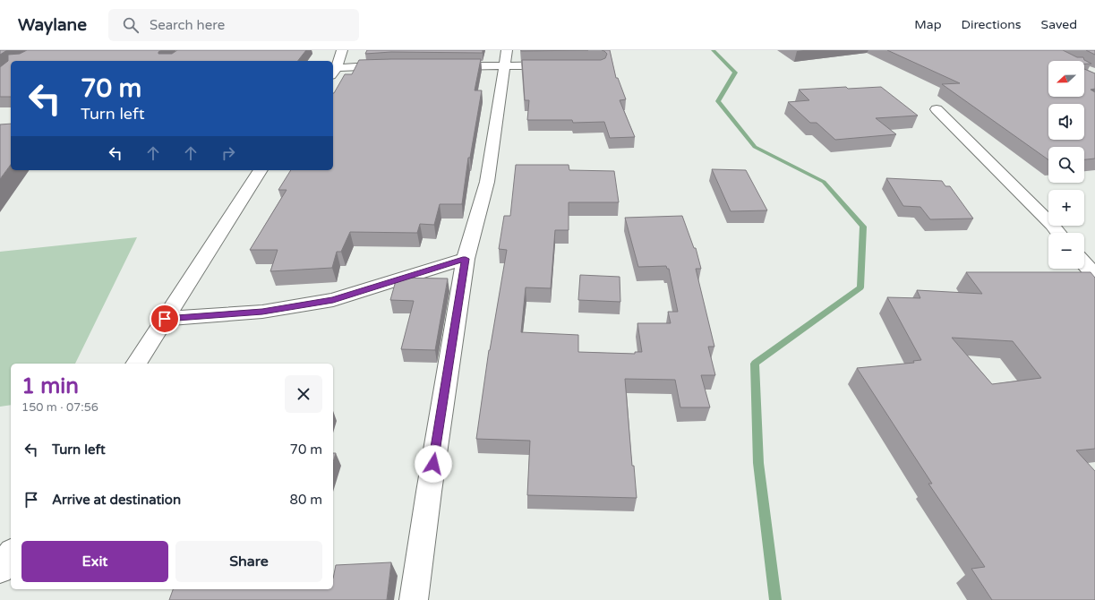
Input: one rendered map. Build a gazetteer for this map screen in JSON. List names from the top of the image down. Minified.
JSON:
{"north":"left","page":{"header":"Waylane","search":"Search here","nav":["Map","Directions","Saved"],"map_buttons":["+","−"],"turn":["70 m","Turn left"],"heading":["1 min","150 m · 07:56"],"list":[{"name":"Turn left","value":"70 m"},{"name":"Arrive at destination","value":"80 m"}],"buttons":["Exit","Share"]}}
